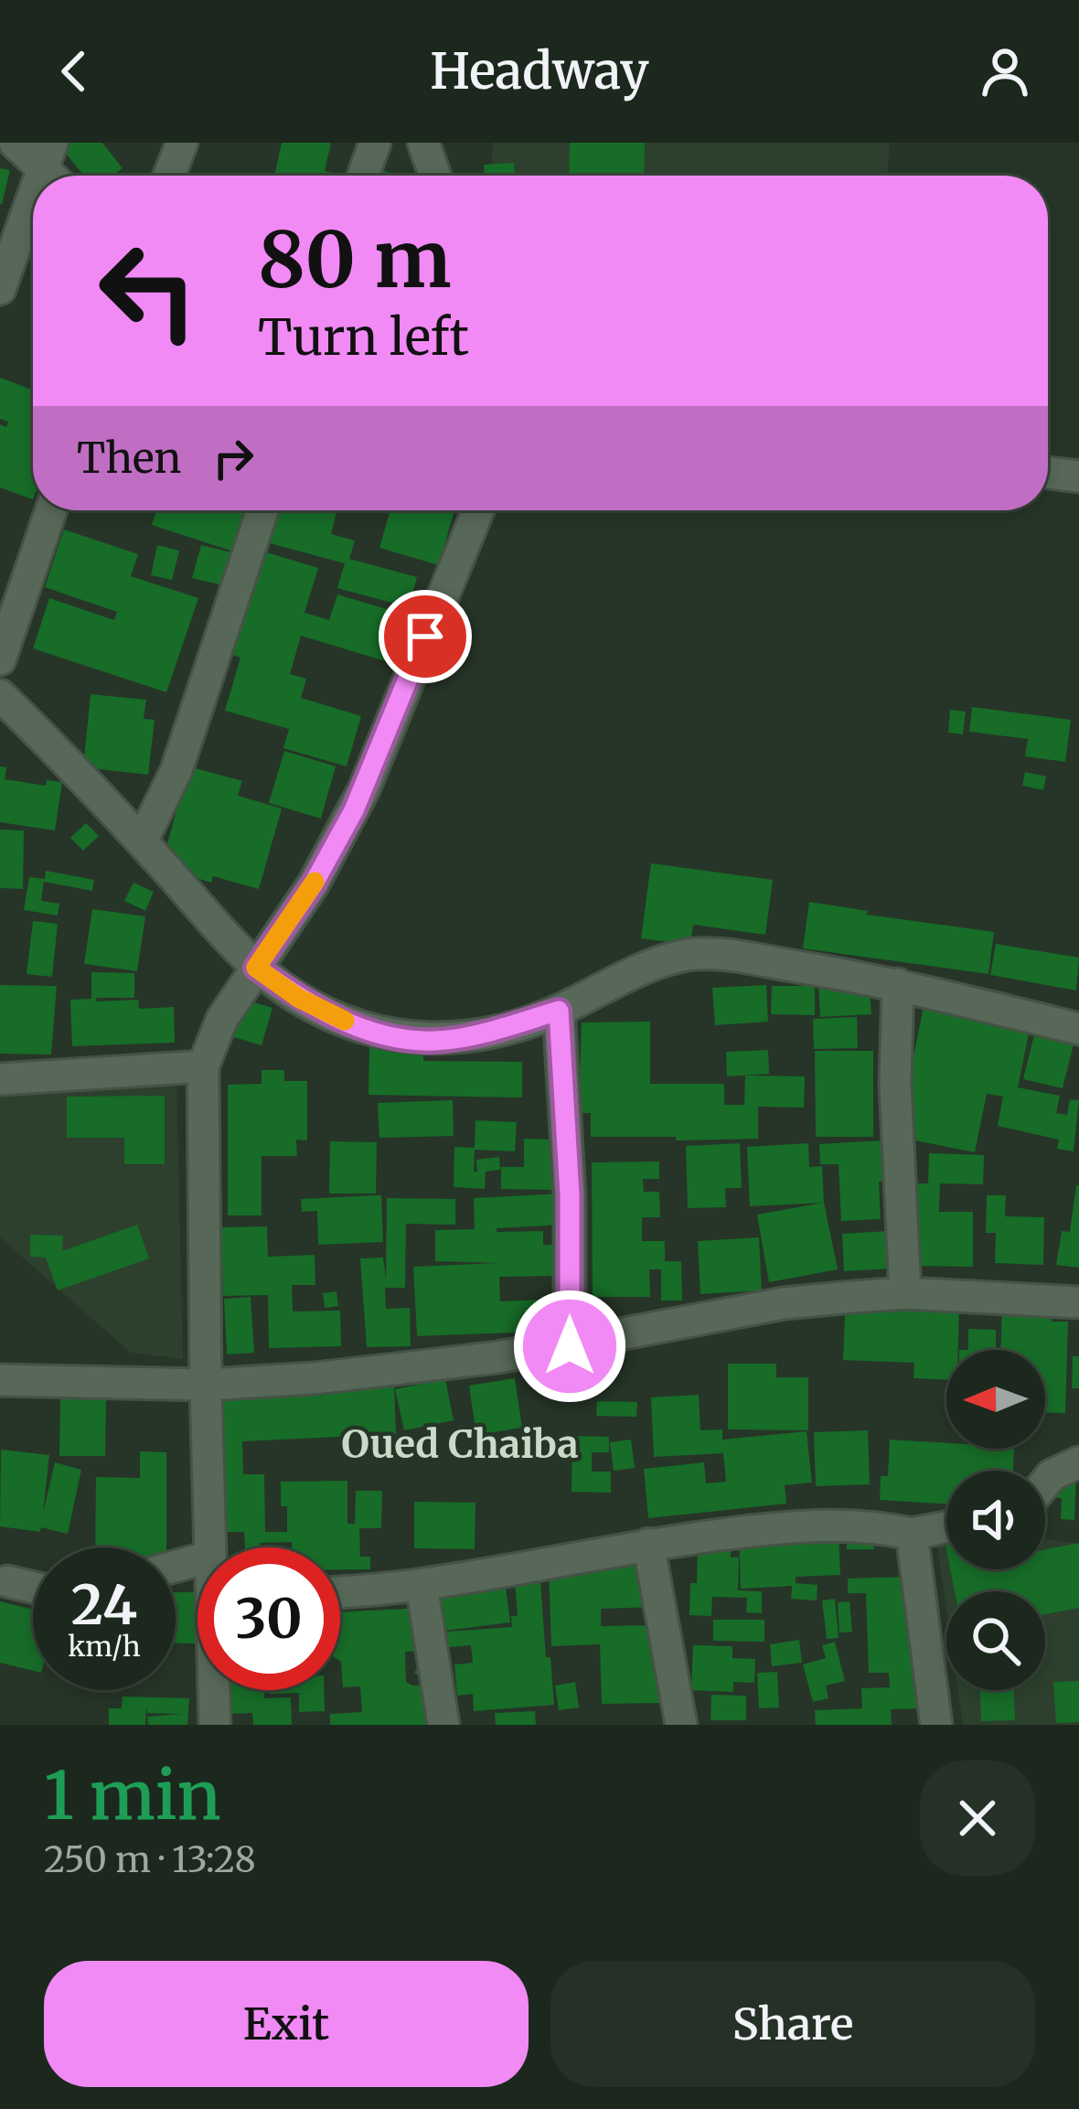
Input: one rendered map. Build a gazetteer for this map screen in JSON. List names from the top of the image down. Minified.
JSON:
{"districts":["Oued Chaiba"],"north":"left","page":{"header":"Headway","turn":["80 m","Turn left"],"then":"Then","speed":"24 km/h","limit":"30","heading":["1 min","250 m · 13:28"],"buttons":["Exit","Share"]}}
